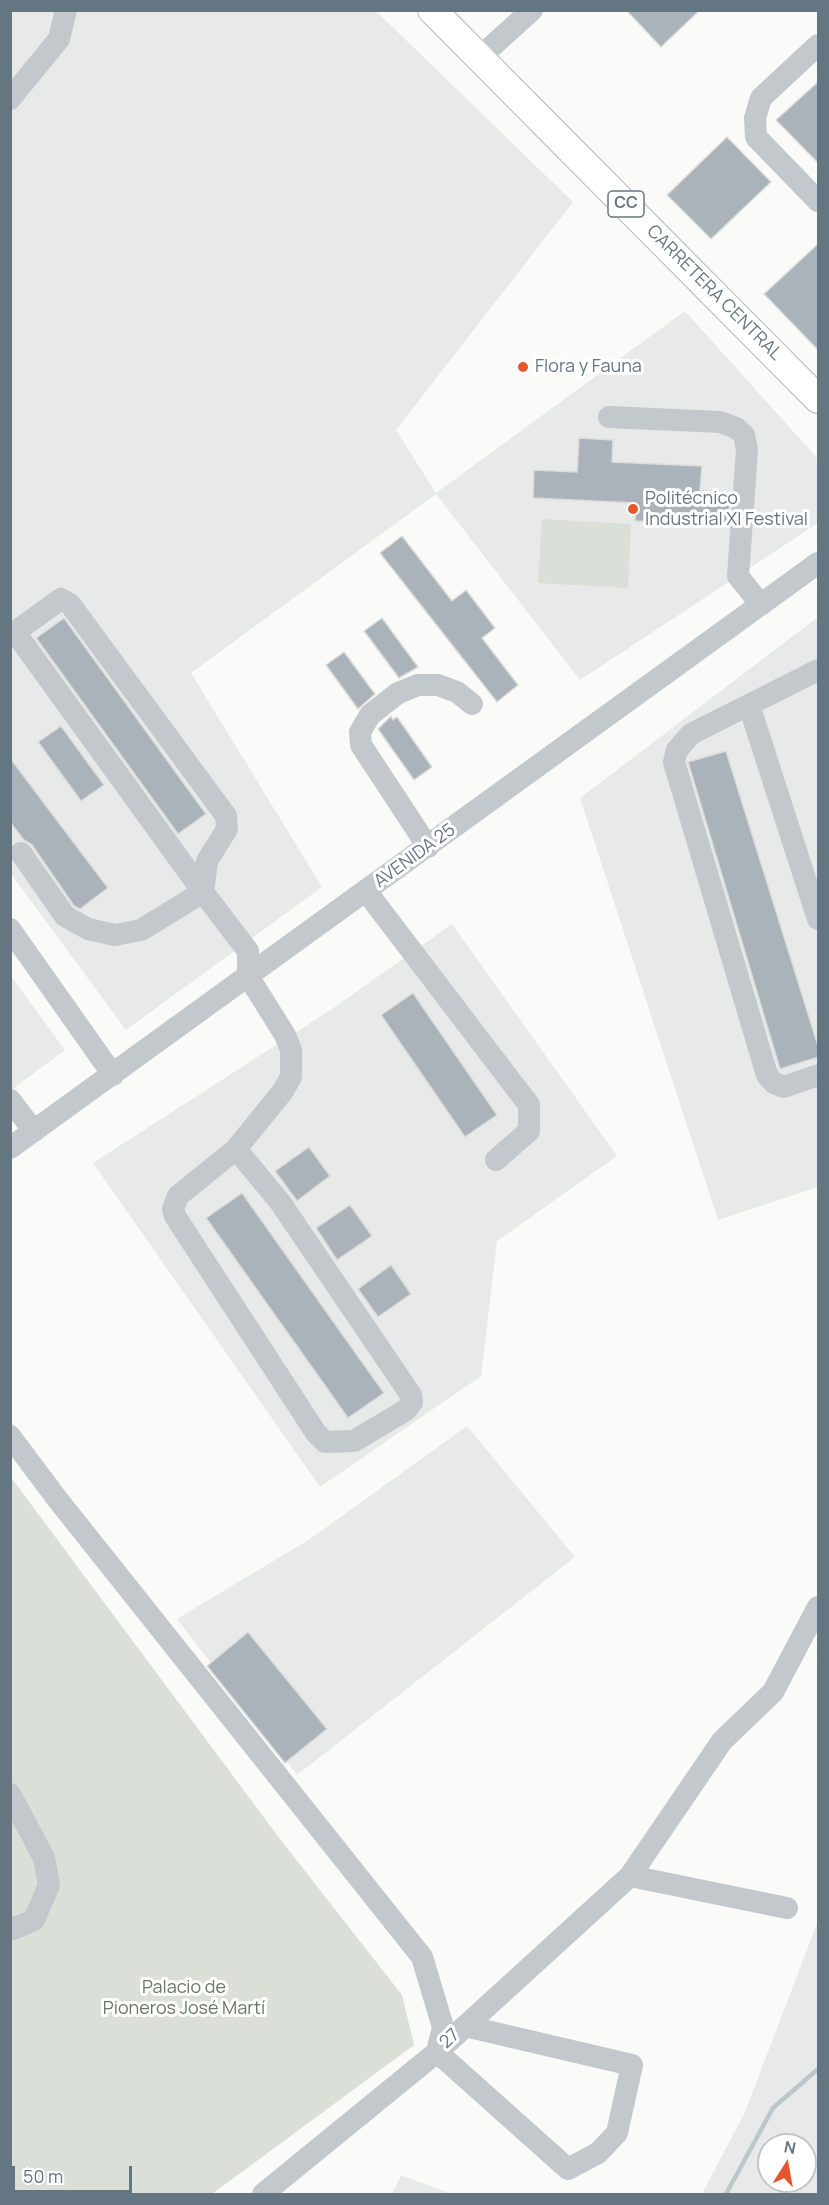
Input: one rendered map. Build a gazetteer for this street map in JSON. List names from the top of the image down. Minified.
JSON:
{"streets":{"main road":["CC","CARRETERA CENTRAL"],"street":["AVENIDA 25","27"]},"parks":["Palacio de Pioneros José Martí"],"places":["Flora y Fauna","Politécnico Industrial XI Festival"],"scale_bar":"50 m","north":"top"}
